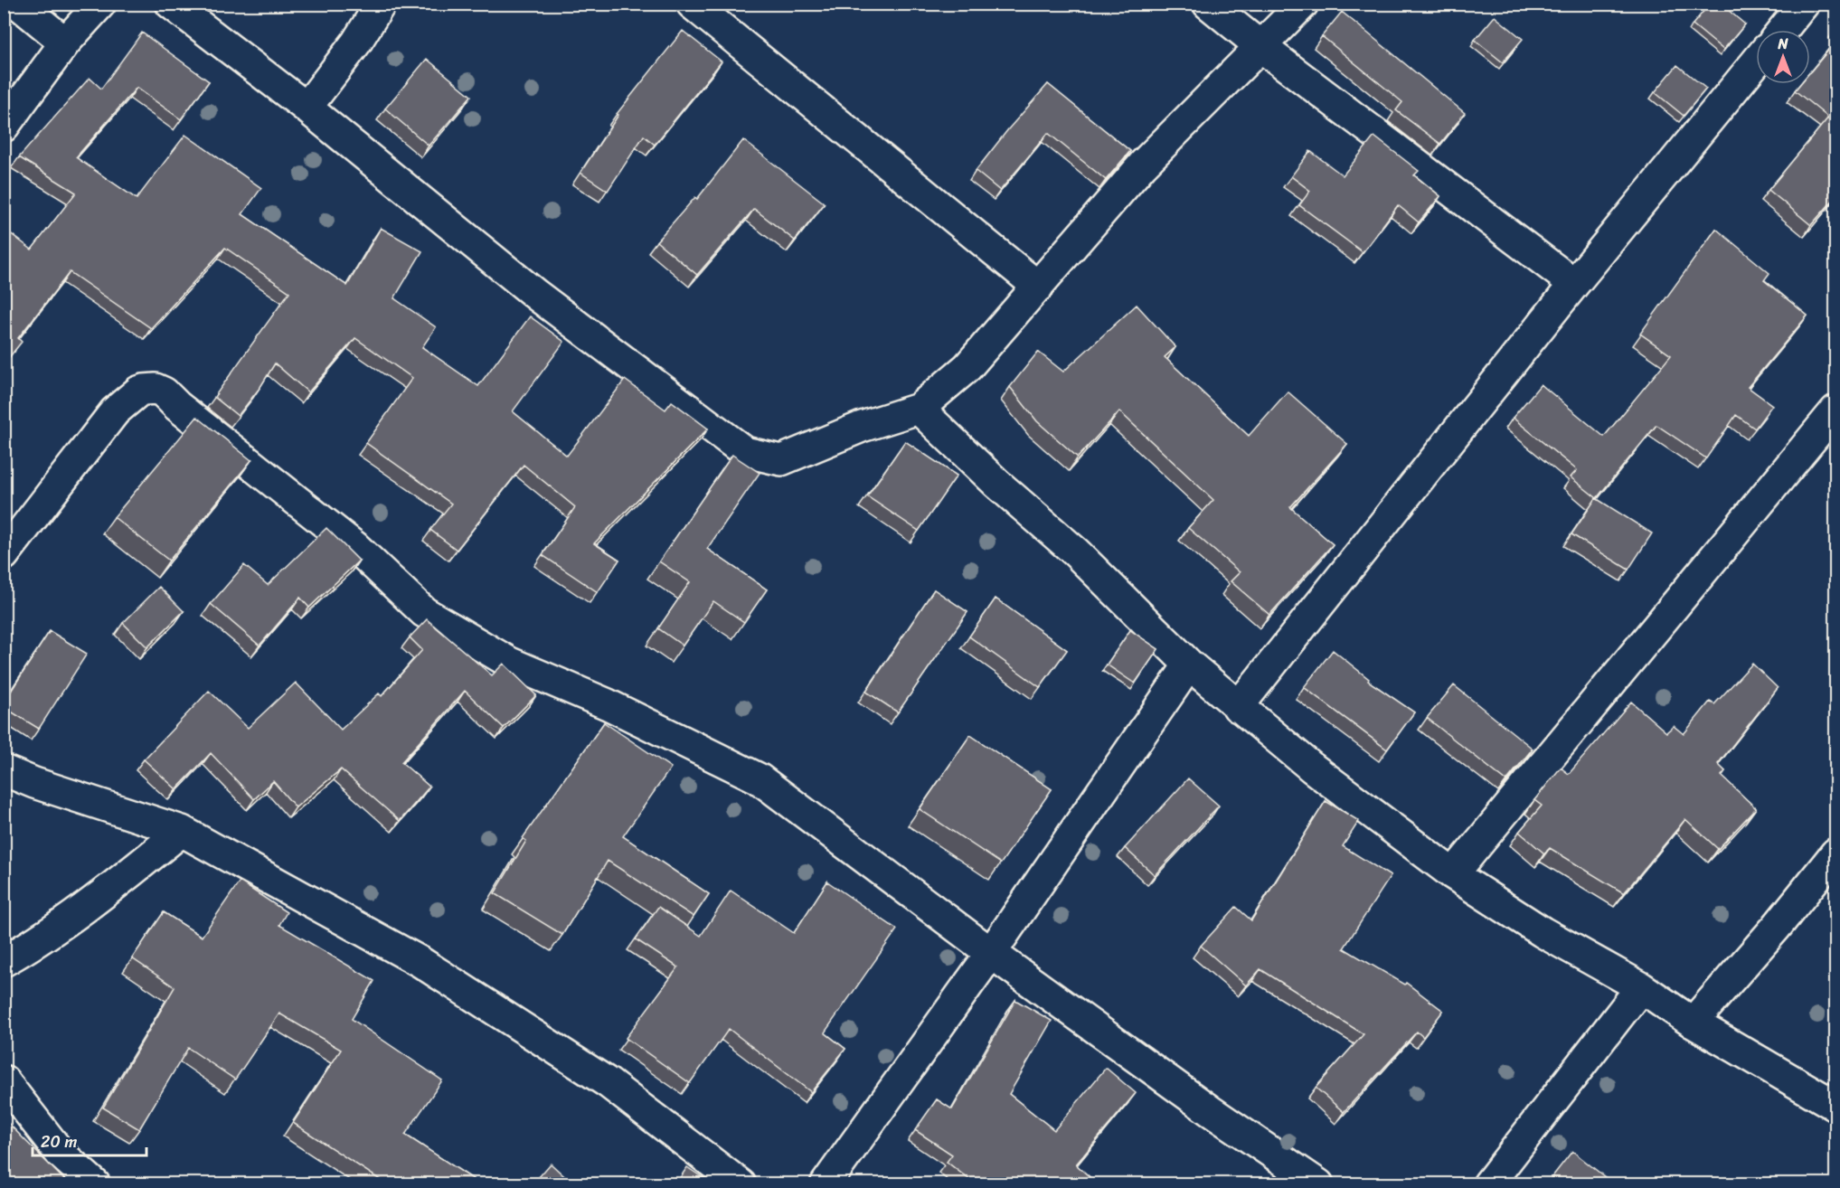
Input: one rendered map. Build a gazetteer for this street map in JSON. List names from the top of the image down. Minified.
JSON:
{"scale_bar":"20 m","north":"top"}
